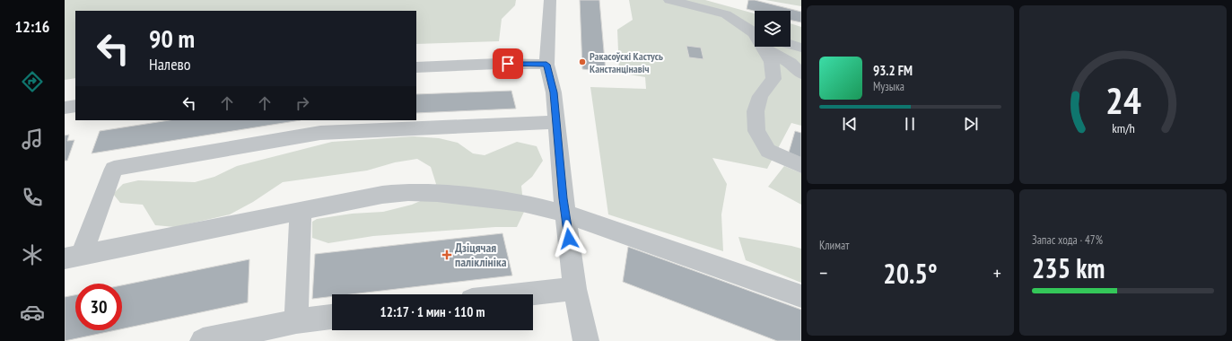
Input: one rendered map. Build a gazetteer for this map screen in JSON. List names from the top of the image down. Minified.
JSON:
{"places":{"other":["Ракасоўскі Кастусь Канстанцінавіч"],"health":["Дзіцячая паліклініка"]},"page":{"tabs":"12:16","turn":["90 m","Налево"],"song":["93.2 FM","Музыка"],"tile":["Климат",["Запас хода · 47%","235 km"]],"heat":["−","20.5°","+"],"limit":"30","trip":"12:17 · 1 мин · 110 m","gauge":["24","km/h"]}}
